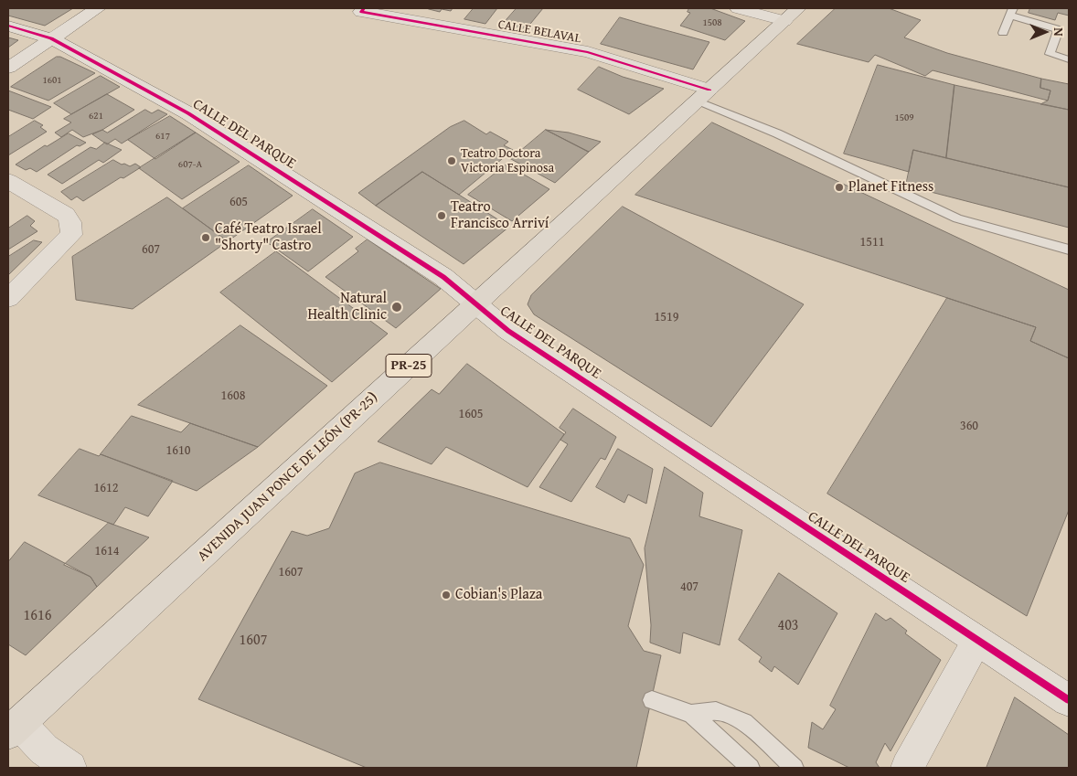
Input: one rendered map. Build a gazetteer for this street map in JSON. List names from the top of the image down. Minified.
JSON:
{"streets":{"main road":["PR-25","AVENIDA JUAN PONCE DE LEÓN (PR-25)"],"street":["CALLE BELAVAL","CALLE DEL PARQUE"]},"crossings":[["CALLE BELAVAL","AVENIDA JUAN PONCE DE LEÓN (PR-25)"],["CALLE DEL PARQUE","AVENIDA JUAN PONCE DE LEÓN (PR-25)"]],"places":["Teatro Doctora Victoria Espinosa","Planet Fitness","Teatro Francisco Arriví","Café Teatro Israel \"Shorty\" Castro","Natural Health Clinic","Cobian's Plaza"],"house_numbers":["1508","1601","621","1509","617","607-A","605","1511","607","1519","1608","1605","360","1610","1612","1614","1607","407","1616","403","1607"],"north":"right"}
